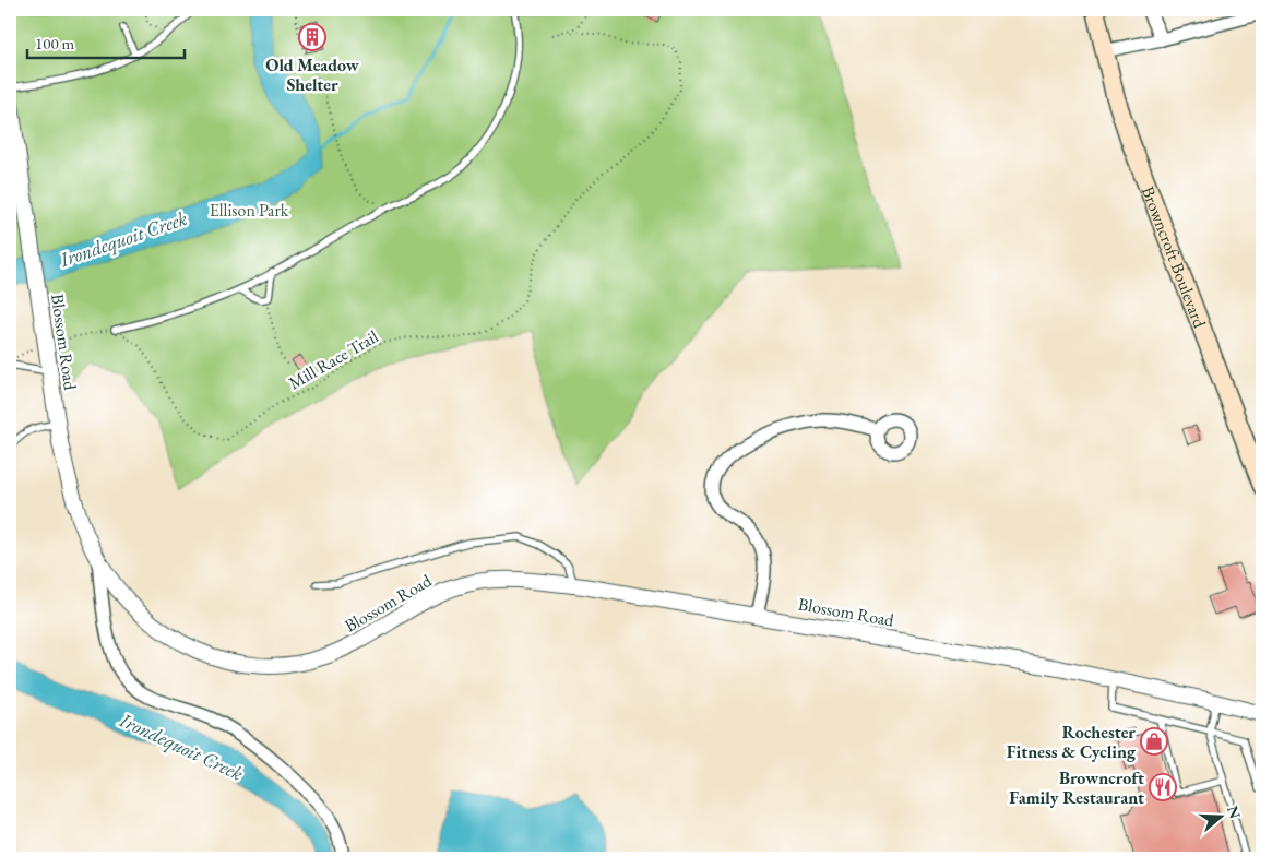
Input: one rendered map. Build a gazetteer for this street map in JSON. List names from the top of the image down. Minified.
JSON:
{"streets":{"main road":["Browncroft Boulevard"],"street":["Blossom Road"],"path":["Mill Race Trail"]},"water":["Irondequoit Creek"],"parks":["Ellison Park"],"places":{"building":["Old Meadow Shelter"],"shop":["Rochester Fitness & Cycling"],"restaurant":["Browncroft Family Restaurant"]},"scale_bar":"100 m","north":"right"}
